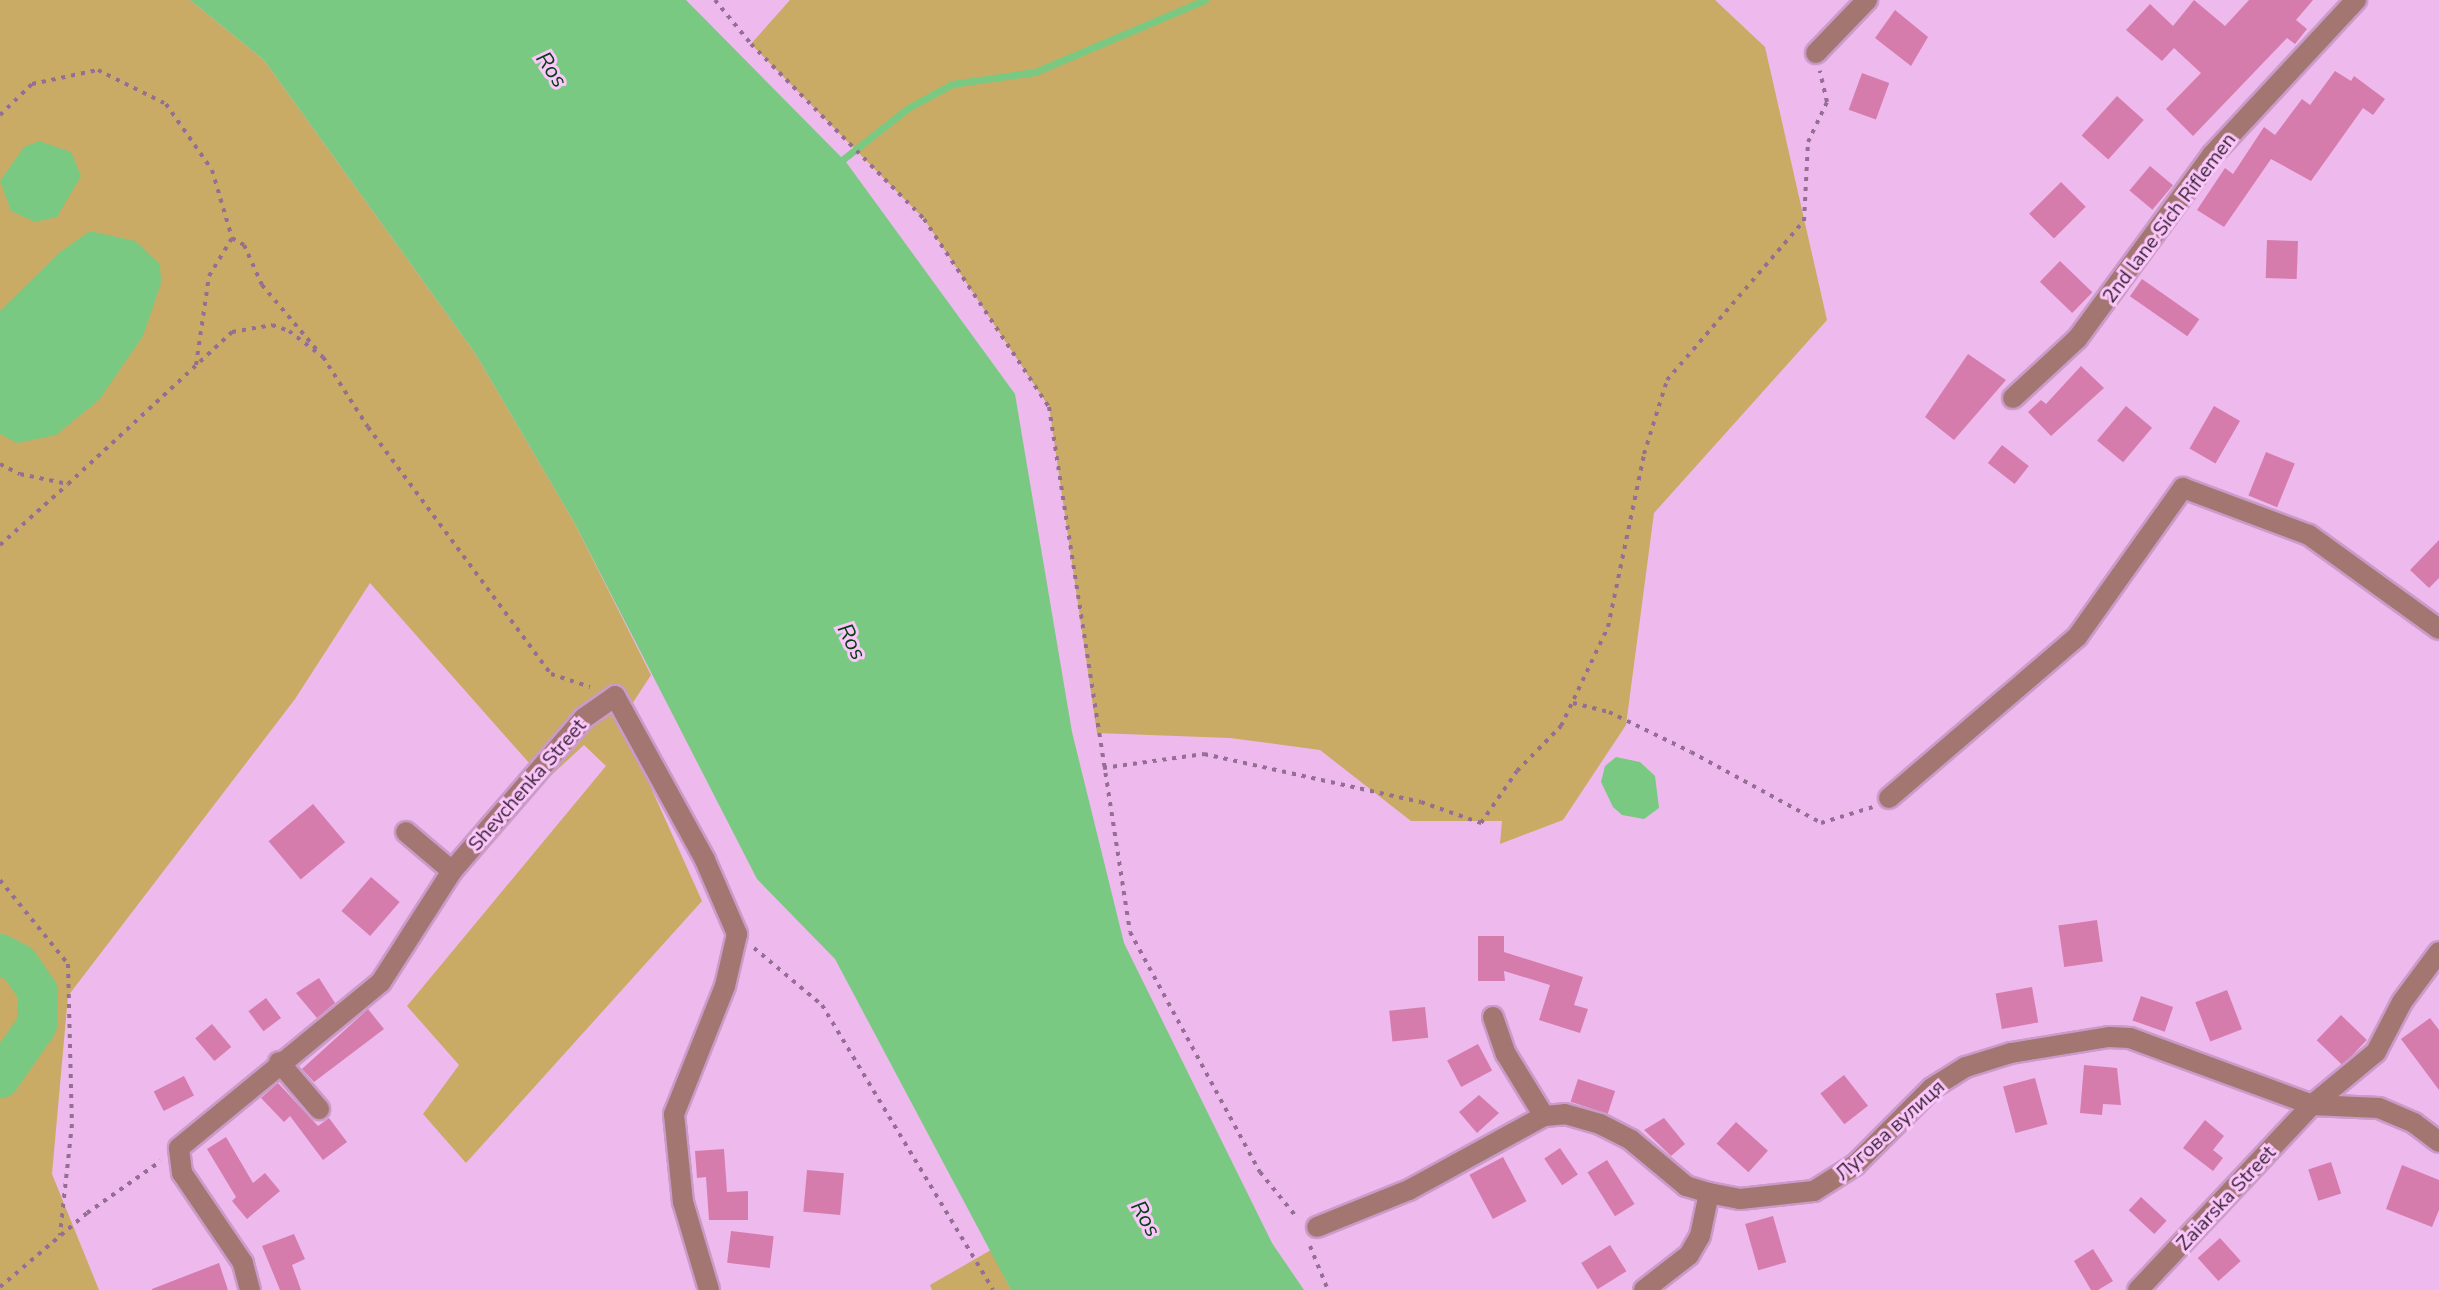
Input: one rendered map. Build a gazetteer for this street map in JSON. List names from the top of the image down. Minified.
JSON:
{"streets":{"street":["2nd lane Sich Riflemen","Shevchenka Street","Лугова вулиця","Zaiarska Street"]},"crossings":[["Лугова вулиця","Zaiarska Street"]],"water":["Ros"]}
